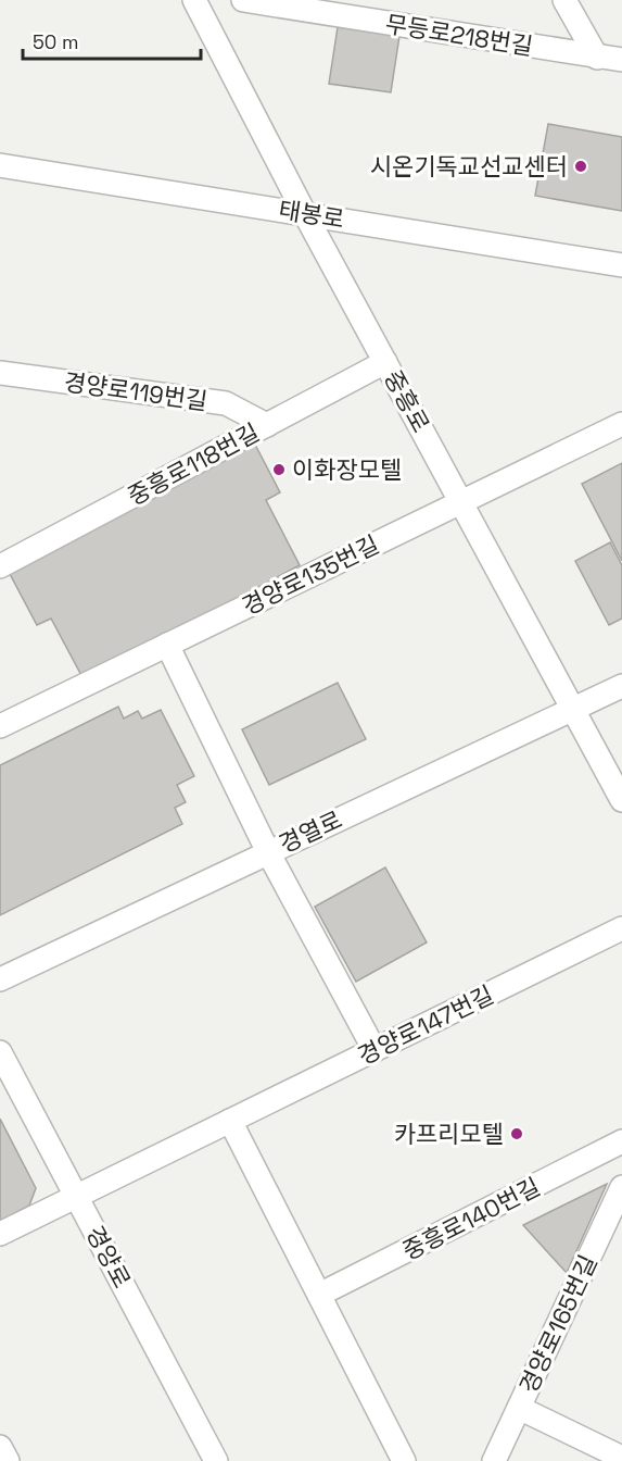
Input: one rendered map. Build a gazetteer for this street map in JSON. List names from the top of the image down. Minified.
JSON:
{"streets":{"street":["무등로218번길","태봉로","경양로119번길","중흥로","중흥로118번길","경양로135번길","경열로","경양로147번길","중흥로140번길","경양로","경양로165번길"]},"crossings":[["태봉로","중흥로"],["경양로119번길","중흥로118번길"],["중흥로","중흥로118번길"],["중흥로","경양로135번길"],["중흥로","경열로"],["경양로147번길","경양로"]],"places":["시온기독교선교센터","이화장모텔","카프리모텔"],"scale_bar":"50 m"}
